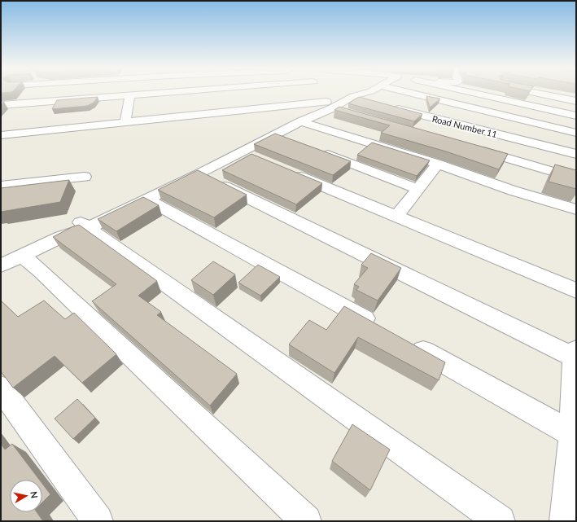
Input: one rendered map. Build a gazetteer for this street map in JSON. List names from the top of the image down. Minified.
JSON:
{"streets":{"street":["Road Number 11"]},"north":"right"}
